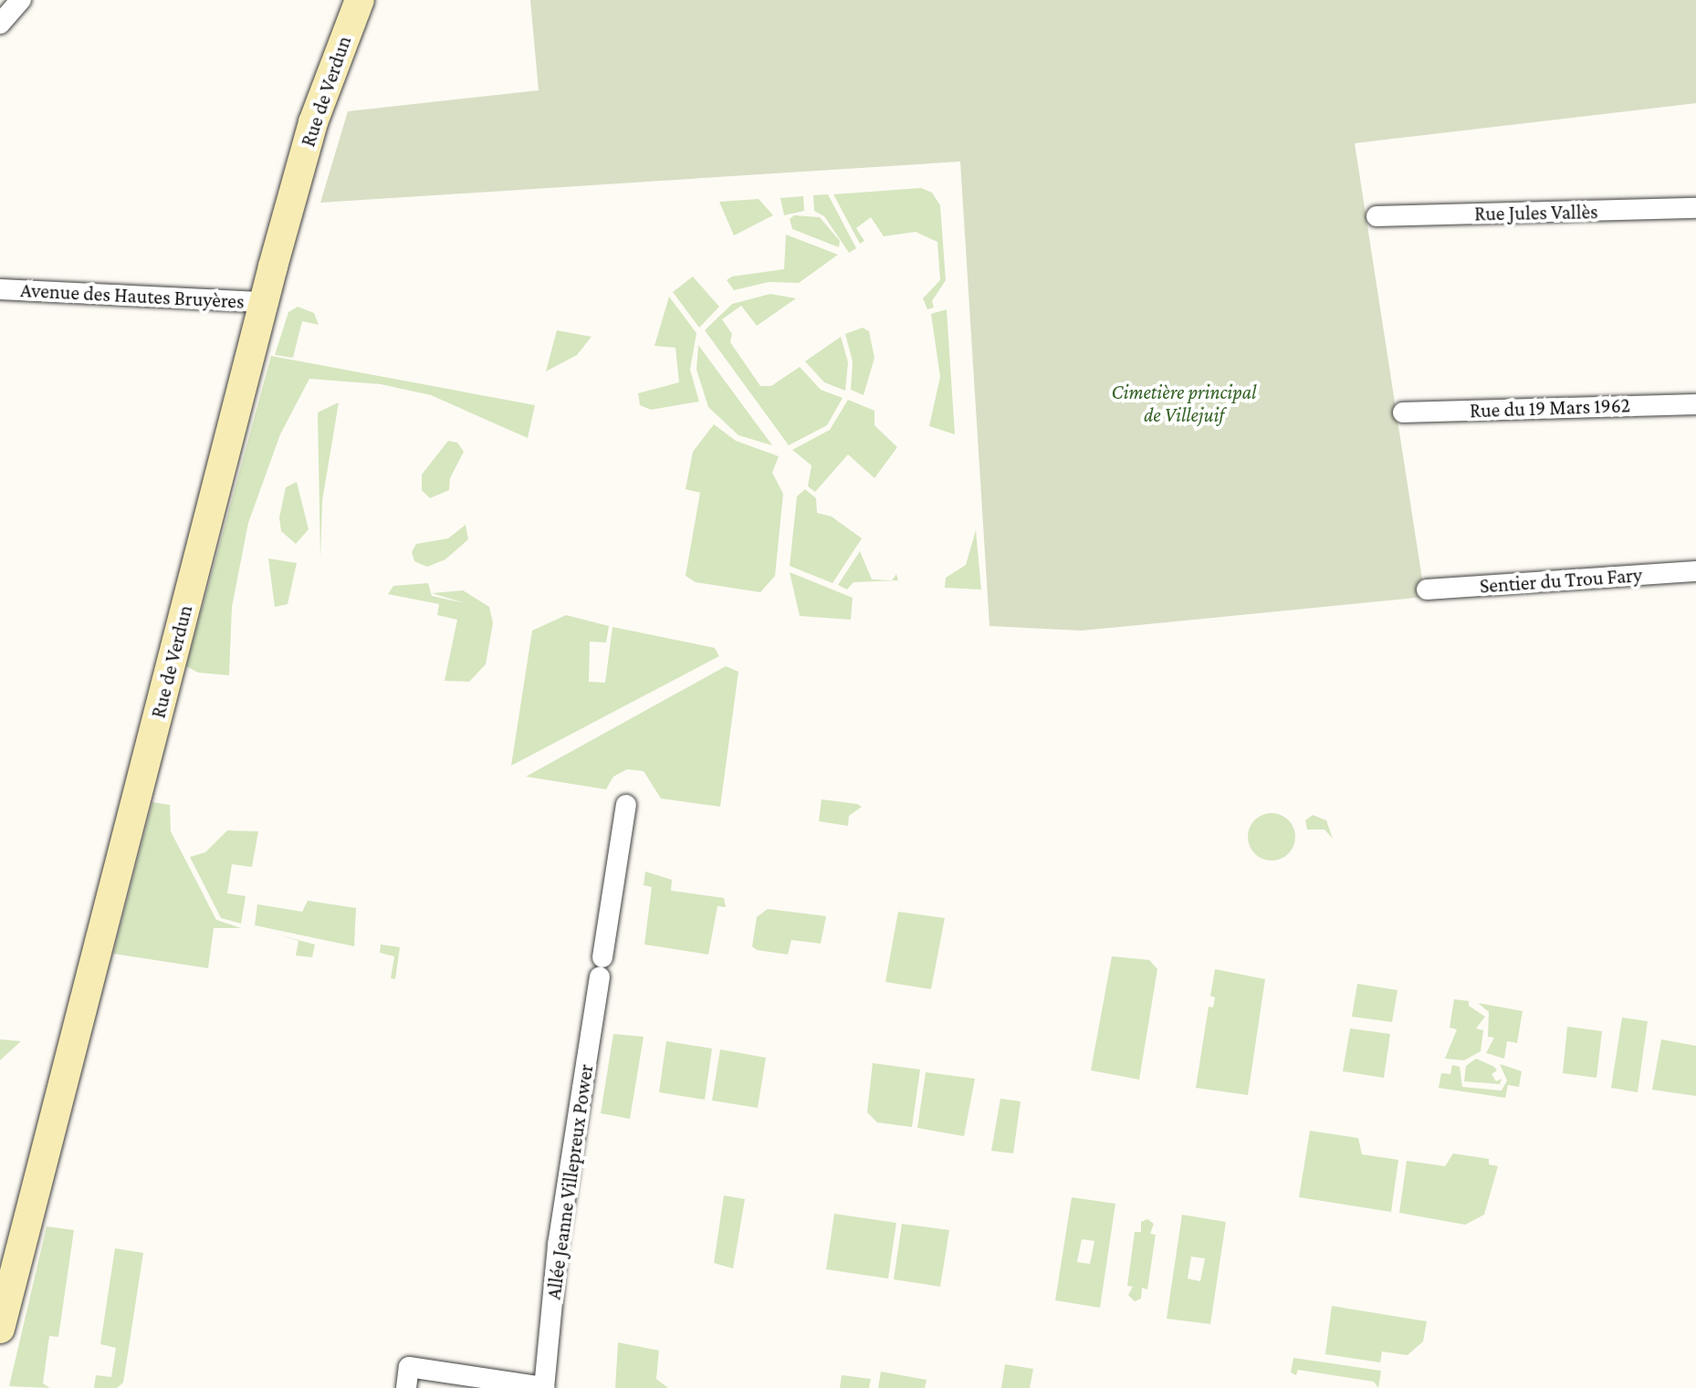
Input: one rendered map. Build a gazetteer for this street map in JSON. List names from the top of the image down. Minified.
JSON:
{"streets":{"street":["Rue de Verdun","Rue Jules Vallès","Avenue des Hautes Bruyères","Rue du 19 Mars 1962","Sentier du Trou Fary","Allée Jeanne Villepreux Power"]},"crossings":[["Rue de Verdun","Avenue des Hautes Bruyères"]],"parks":["Cimetière principal de Villejuif"]}
